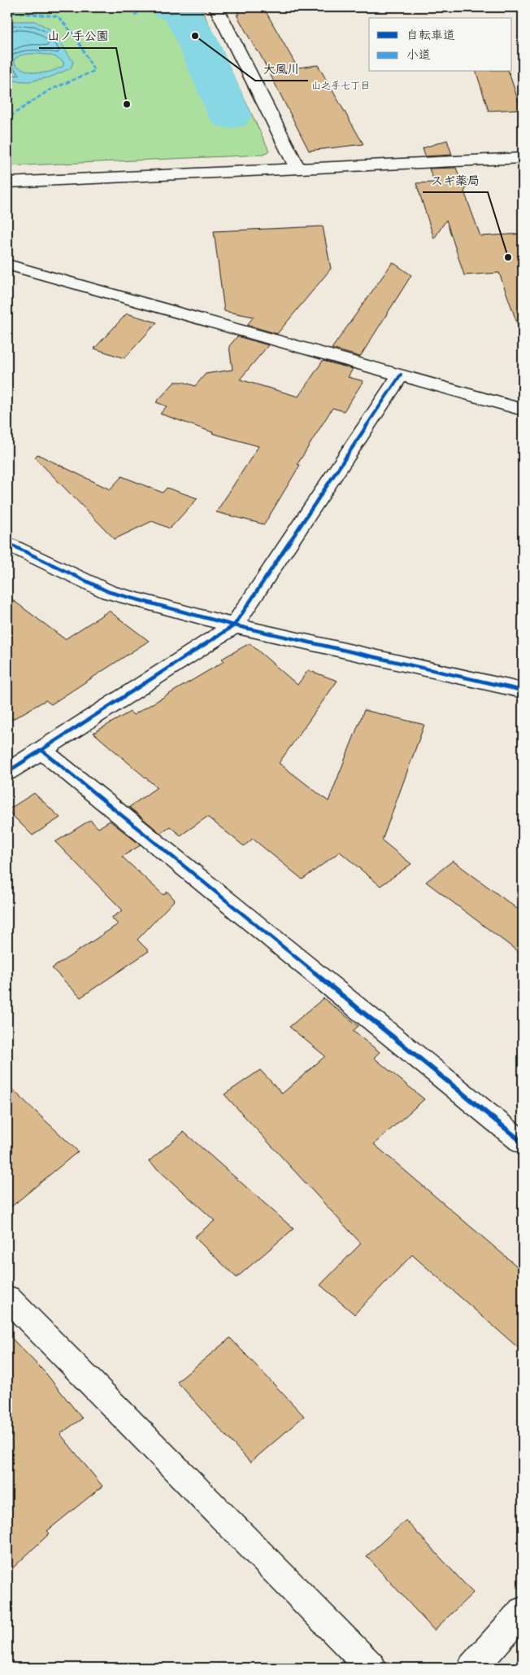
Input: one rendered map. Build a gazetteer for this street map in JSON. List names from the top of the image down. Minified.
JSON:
{"districts":["山之手七丁目"],"places":["大風川","山ノ手公園","スギ薬局"],"legend":["自転車道","小道"]}
